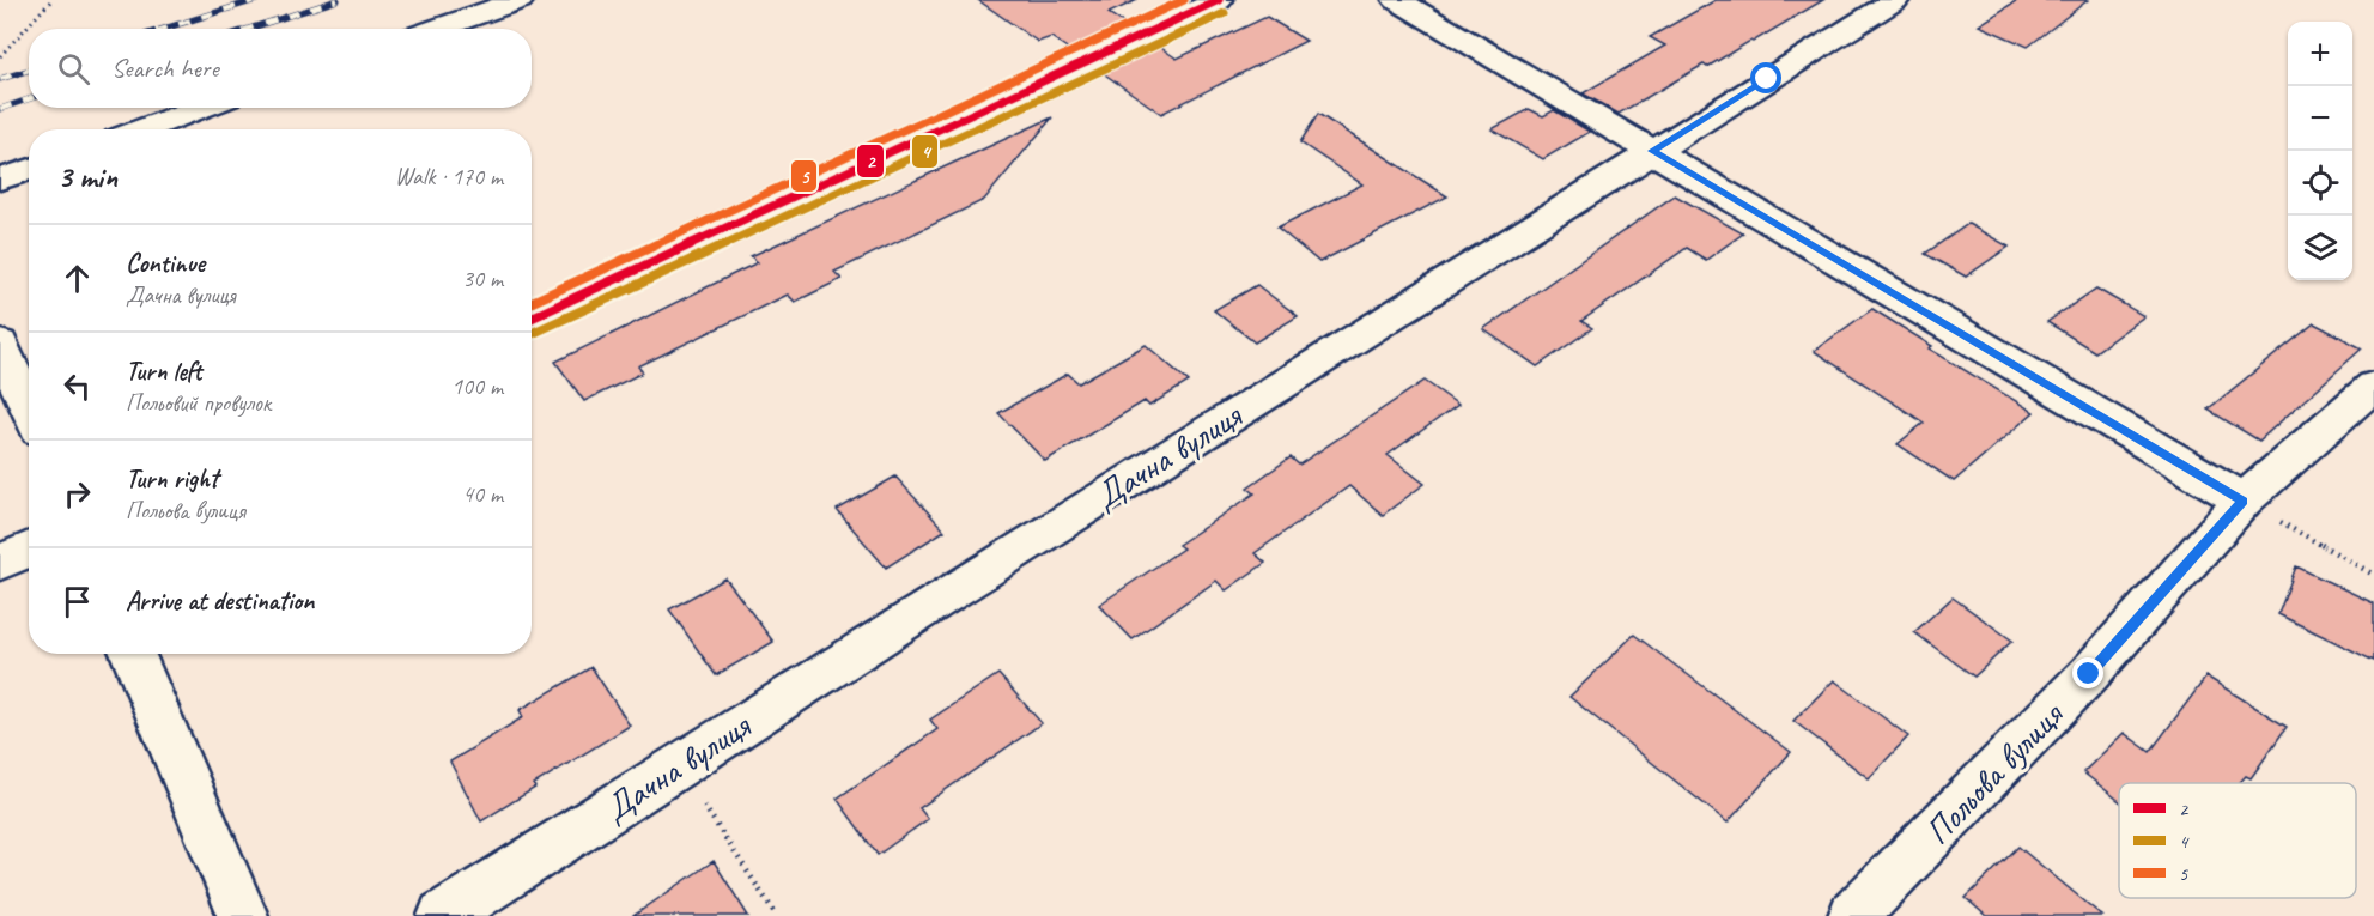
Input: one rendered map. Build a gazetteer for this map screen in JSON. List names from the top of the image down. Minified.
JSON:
{"streets":{"street":["Дачна вулиця","Польова вулиця"]},"lines":["transit line 2","transit line 5","transit line 4"],"legend":["2","4","5"],"page":{"map_buttons":["+","−"],"search":"Search here","heading":["3 min","Walk · 170 m"],"list":[["Continue","Дачна вулиця","30 m"],["Turn left","Польовий провулок","100 m"],["Turn right","Польова вулиця","40 m"],"Arrive at destination"]}}
